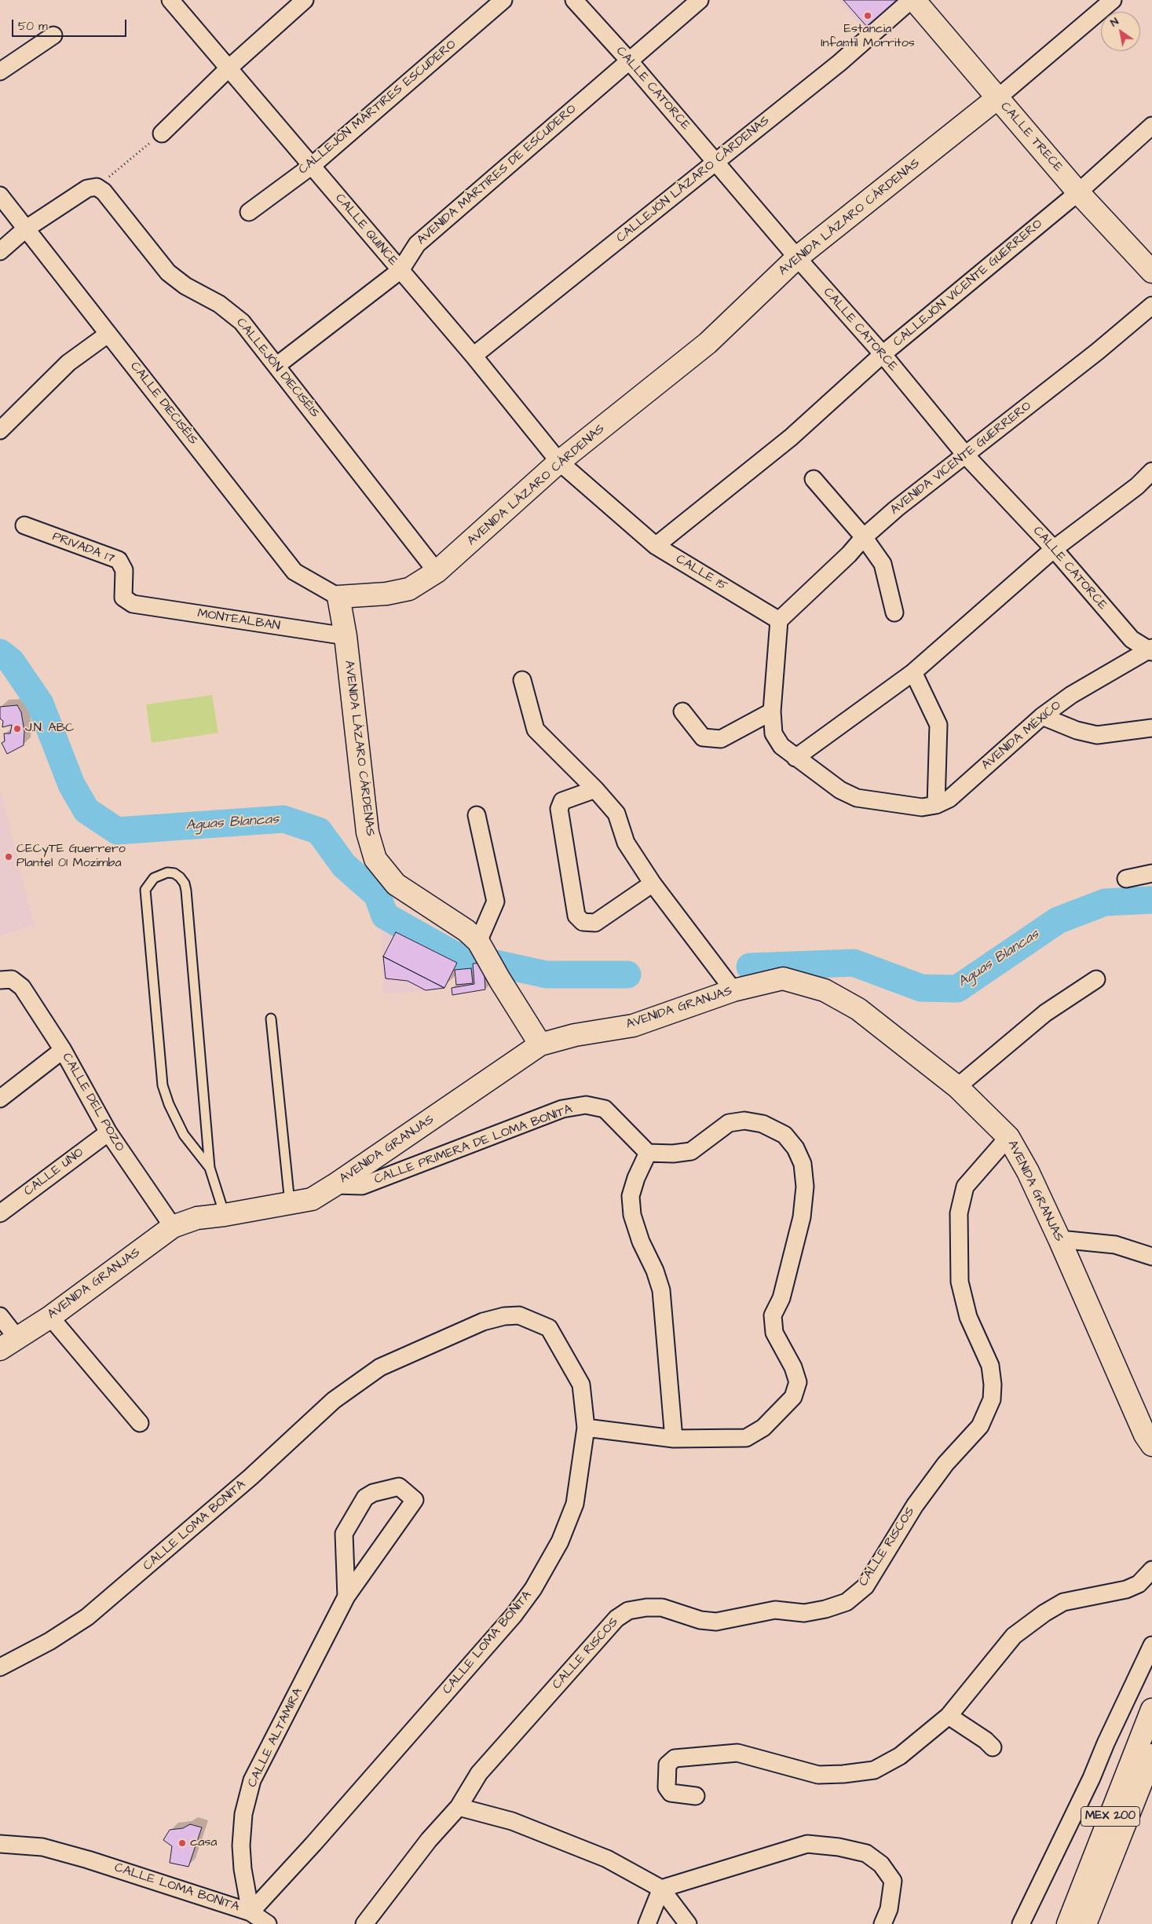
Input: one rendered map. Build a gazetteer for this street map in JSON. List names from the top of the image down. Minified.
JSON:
{"streets":{"main road":["CALLE TRECE","AVENIDA LÁZARO CÁRDENAS","AVENIDA GRANJAS","MEX 200"],"street":["CALLE CATORCE","CALLEJÓN MÁRTIRES ESCUDERO","AVENIDA MÁRTIRES DE ESCUDERO","CALLEJÓN LÁZARO CÁRDENAS","CALLE QUINCE","CALLEJÓN VICENTE GUERRERO","CALLEJÓN DIECISÉIS","CALLE DIECISÉIS","AVENIDA VICENTE GUERRERO","PRIVADA 17","CALLE 15","MONTEALBAN","AVENIDA MÉXICO","CALLE DEL POZO","CALLE PRIMERA DE LOMA BONITA","CALLE UNO","CALLE LOMA BONITA","CALLE RISCOS","CALLE ALTAMIRA"]},"crossings":[["CALLE CATORCE","AVENIDA MÁRTIRES DE ESCUDERO"],["CALLE CATORCE","CALLEJÓN LÁZARO CÁRDENAS"],["CALLE CATORCE","AVENIDA LÁZARO CÁRDENAS"],["CALLE CATORCE","CALLEJÓN VICENTE GUERRERO"],["CALLE CATORCE","AVENIDA VICENTE GUERRERO"],["CALLE CATORCE","AVENIDA MÉXICO"],["CALLEJÓN MÁRTIRES ESCUDERO","CALLE QUINCE"],["CALLE TRECE","AVENIDA LÁZARO CÁRDENAS"],["CALLE TRECE","CALLEJÓN VICENTE GUERRERO"],["AVENIDA MÁRTIRES DE ESCUDERO","CALLE QUINCE"],["AVENIDA MÁRTIRES DE ESCUDERO","CALLEJÓN DIECISÉIS"],["CALLEJÓN LÁZARO CÁRDENAS","CALLE QUINCE"],["AVENIDA LÁZARO CÁRDENAS","CALLE QUINCE"],["AVENIDA LÁZARO CÁRDENAS","CALLEJÓN DIECISÉIS"],["AVENIDA LÁZARO CÁRDENAS","CALLE DIECISÉIS"],["AVENIDA LÁZARO CÁRDENAS","CALLE 15"],["AVENIDA LÁZARO CÁRDENAS","MONTEALBAN"],["AVENIDA LÁZARO CÁRDENAS","AVENIDA GRANJAS"],["CALLE QUINCE","CALLE 15"],["CALLEJÓN VICENTE GUERRERO","CALLE 15"],["AVENIDA VICENTE GUERRERO","CALLE 15"],["PRIVADA 17","MONTEALBAN"],["AVENIDA GRANJAS","CALLE DEL POZO"],["AVENIDA GRANJAS","CALLE PRIMERA DE LOMA BONITA"],["AVENIDA GRANJAS","CALLE RISCOS"],["CALLE DEL POZO","CALLE UNO"],["CALLE LOMA BONITA","CALLE ALTAMIRA"]],"water":["Aguas Blancas"],"places":["Estancia Infantil Morritos","J.N. ABC","CECyTE Guerrero Plantel 01 Mozimba","casa"],"scale_bar":"50 m","north":"top left"}
